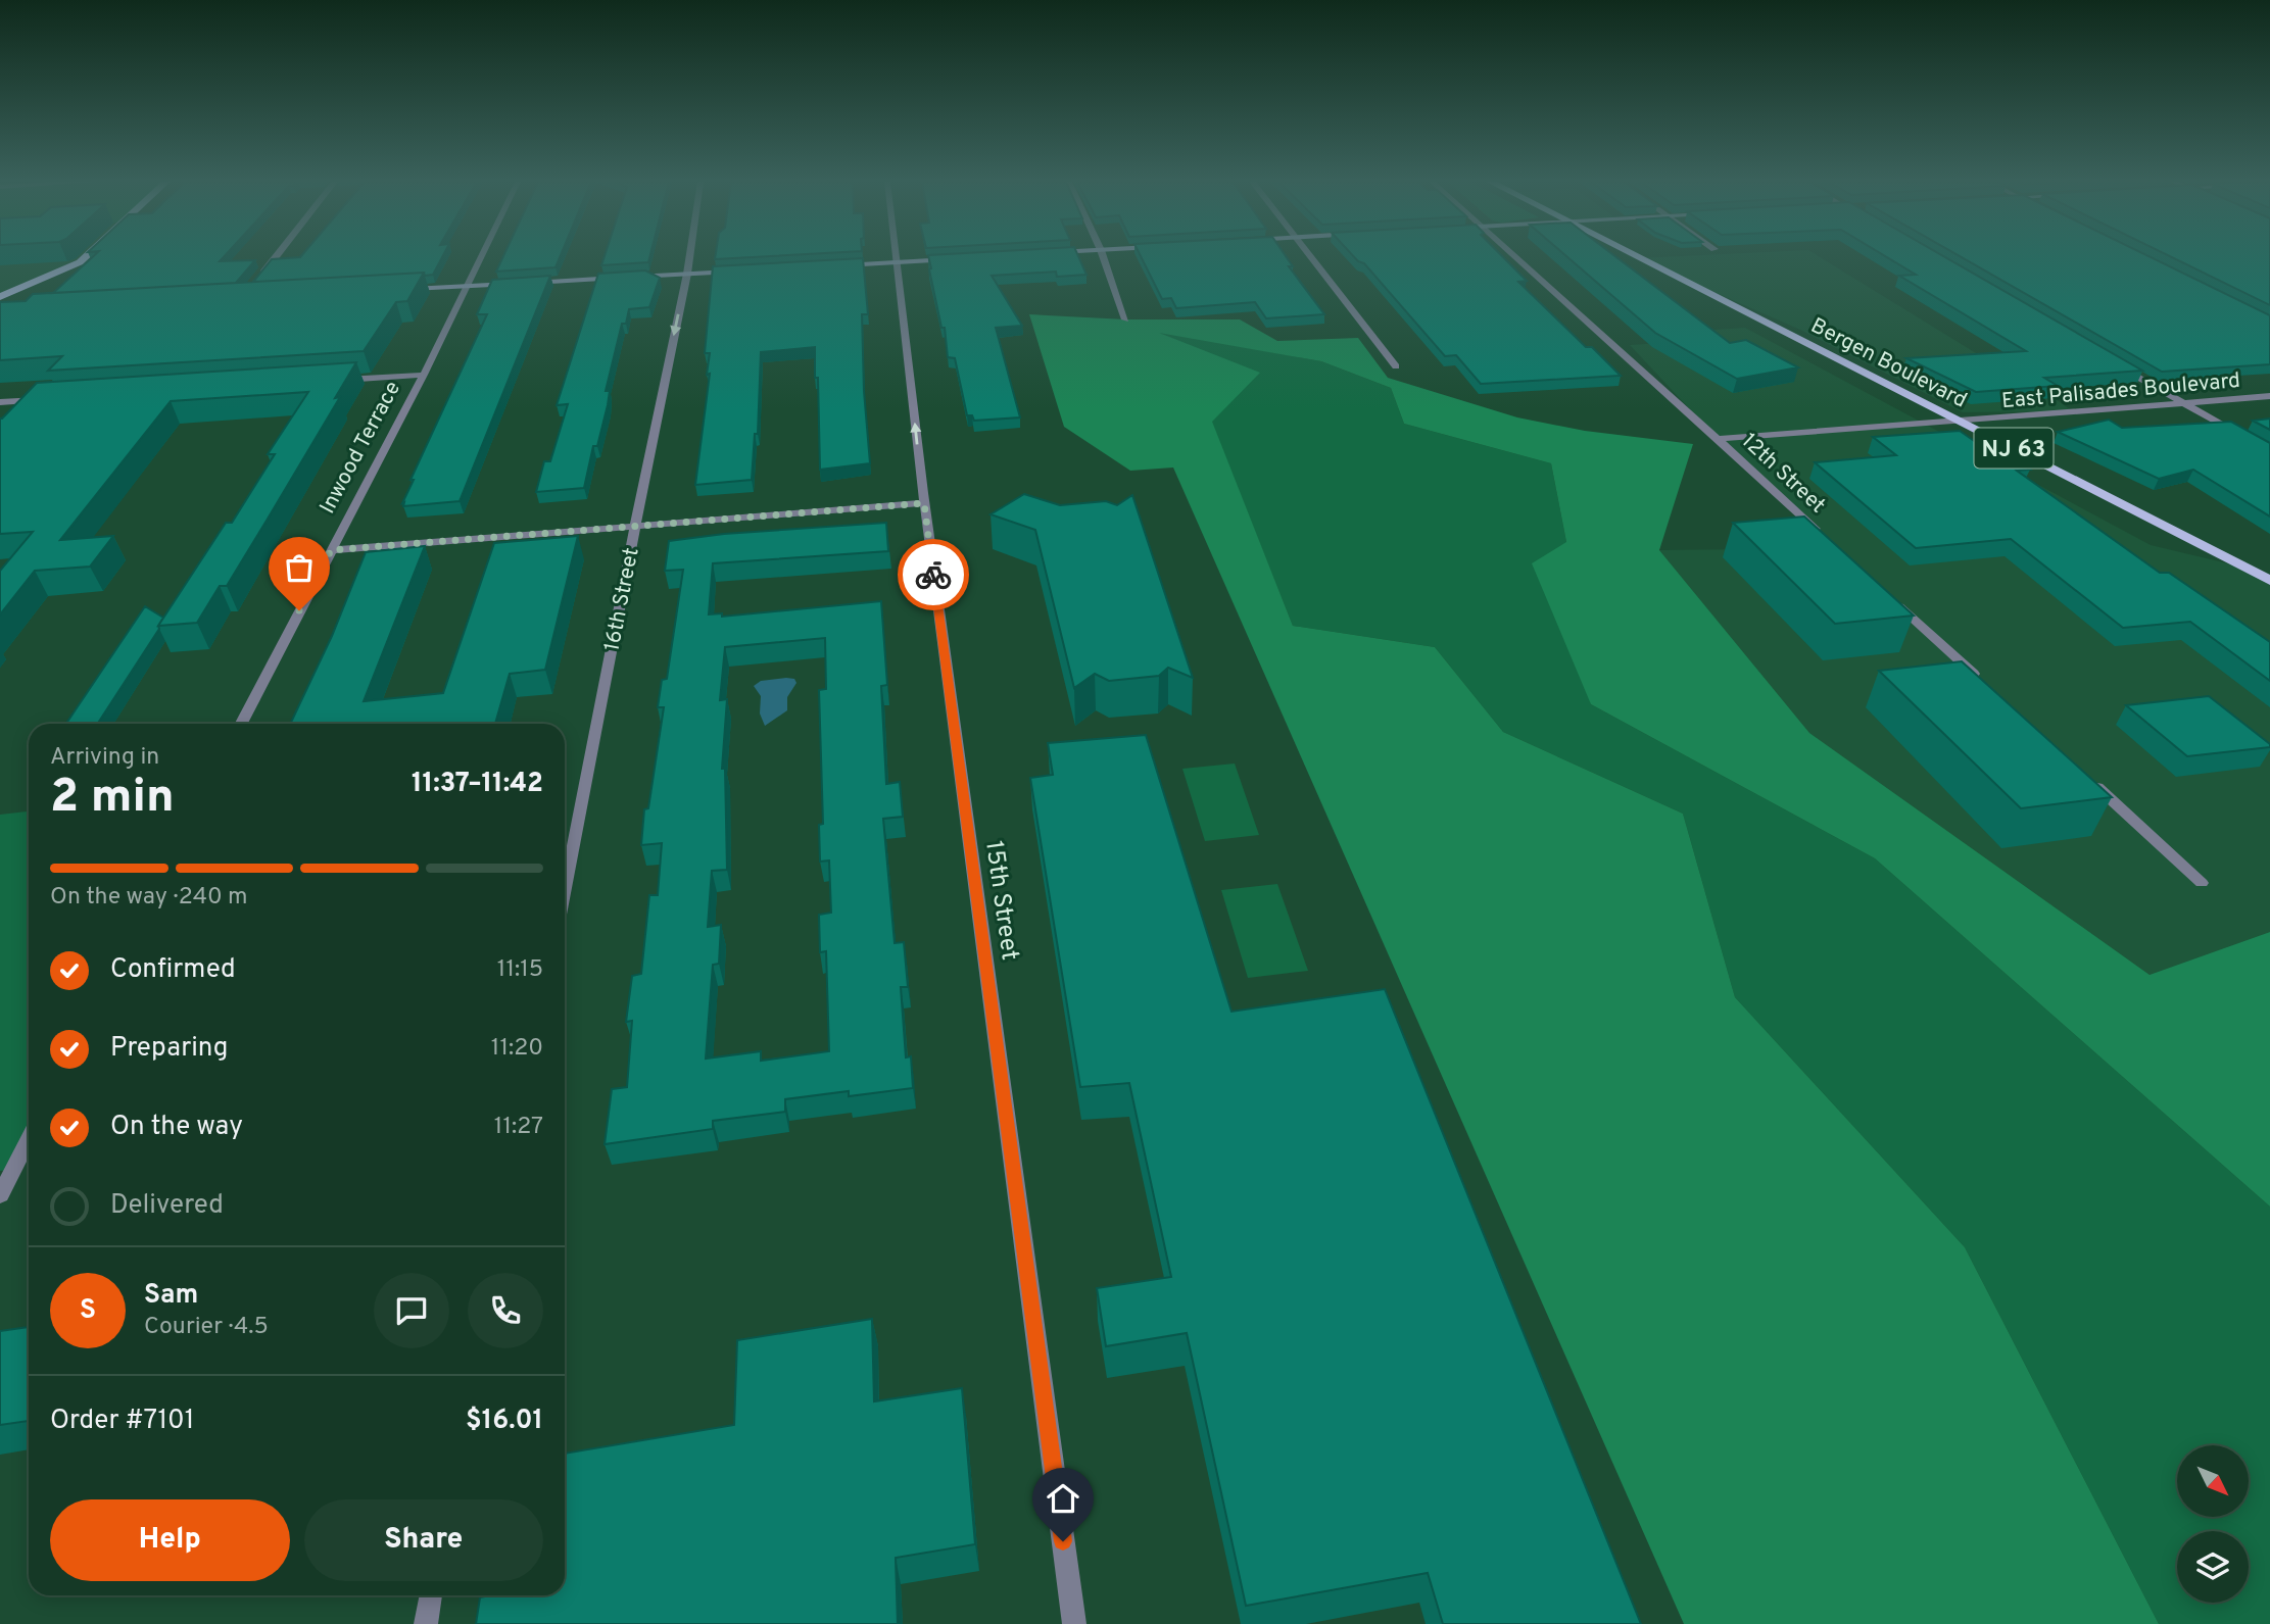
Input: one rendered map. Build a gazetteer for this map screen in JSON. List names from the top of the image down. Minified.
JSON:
{"streets":{"main road":["Bergen Boulevard","NJ 63"],"street":["East Palisades Boulevard","Inwood Terrace","12th Street","16th Street","15th Street"]},"crossings":[["Bergen Boulevard","East Palisades Boulevard"],["East Palisades Boulevard","12th Street"]],"one_way":["16th Street"],"north":"bottom right","page":{"heading":["2 min","Arriving in","11:37–11:42"],"panel":["Sam","Courier · 4.5","Order #7101","$16.01"],"bar":"On the way · 240 m","list":[["Confirmed","11:15"],["Preparing","11:20"],["On the way","11:27"],"Delivered"],"round":"S","buttons":["Help","Share"]}}
